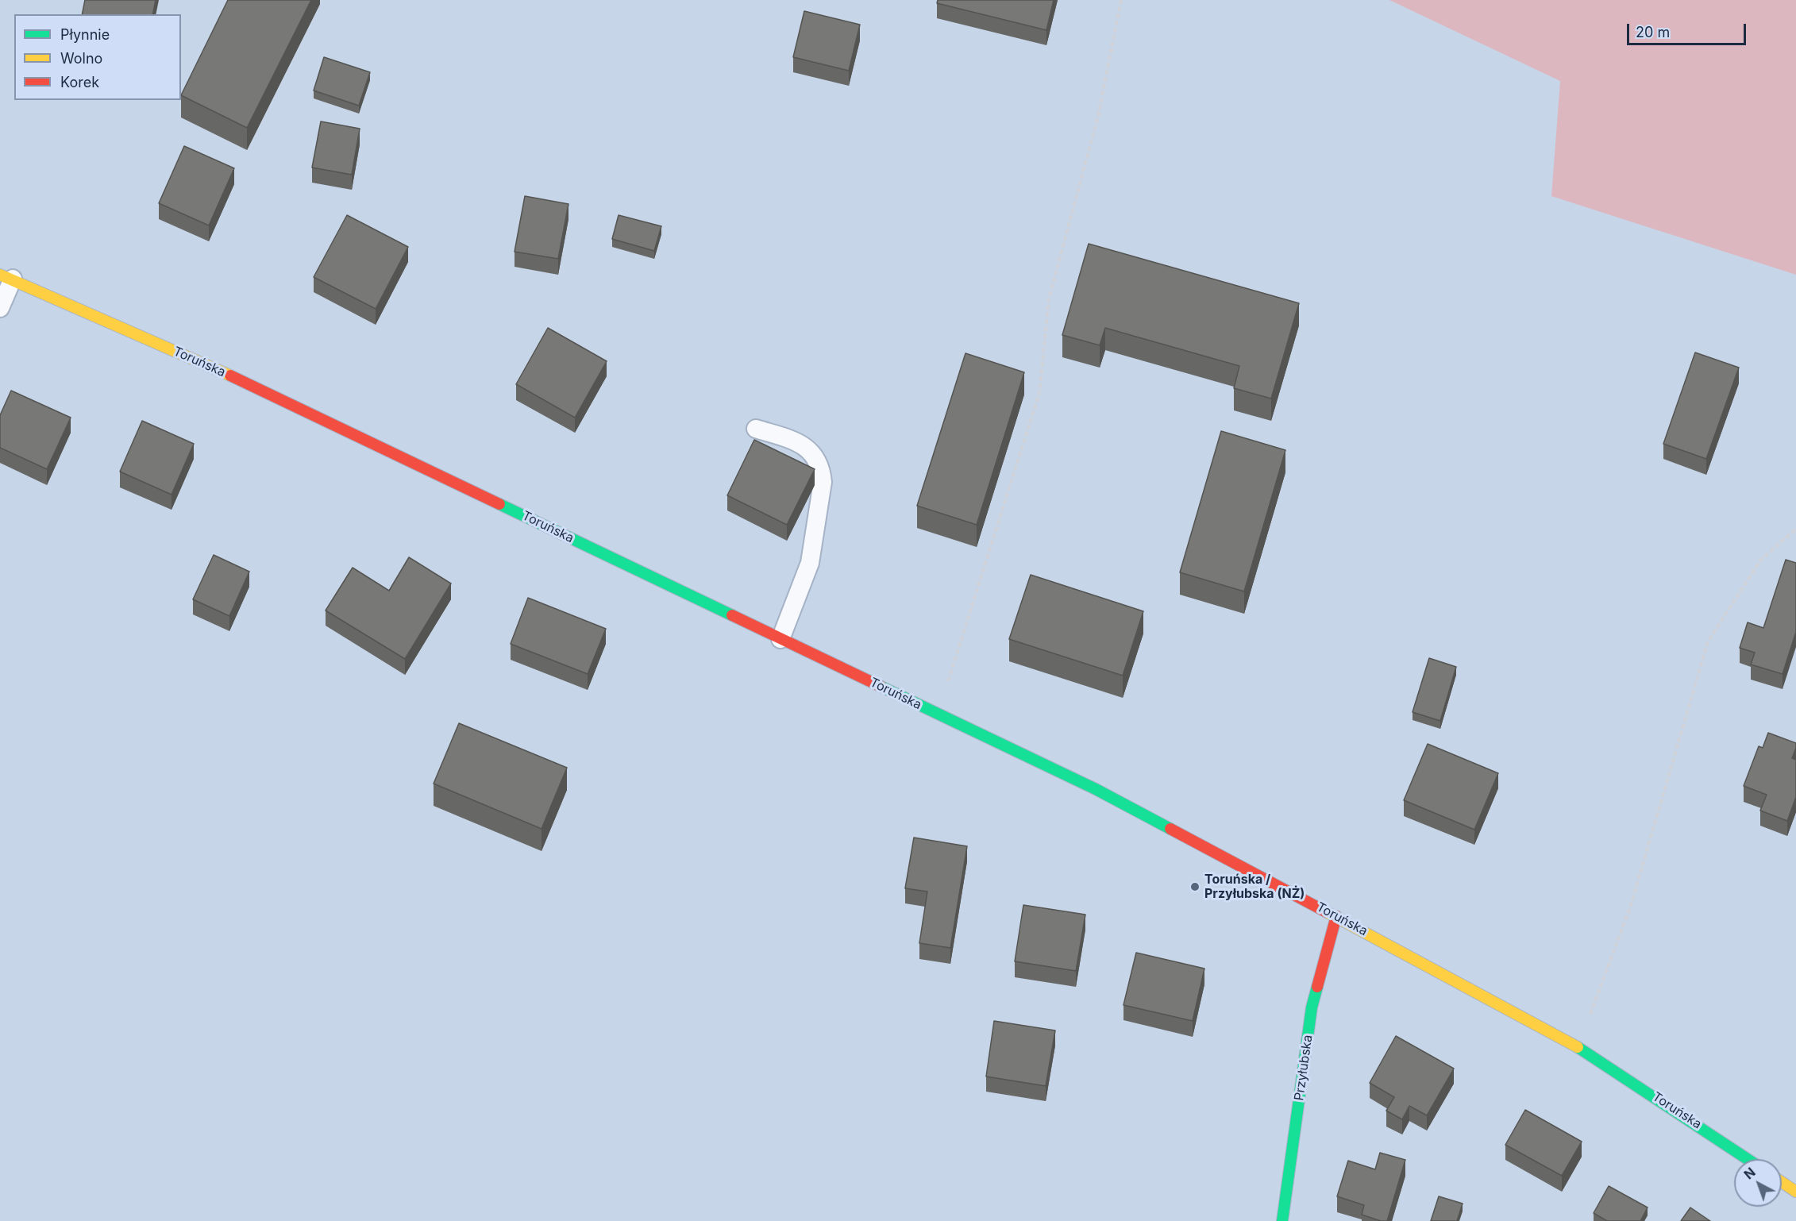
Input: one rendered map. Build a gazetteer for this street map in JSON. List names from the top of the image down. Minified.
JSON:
{"streets":{"street":["Toruńska","Przyłubska"]},"crossings":[["Toruńska","Przyłubska"]],"places":["Toruńska / Przyłubska (NŻ)"],"legend":["Płynnie","Wolno","Korek"],"scale_bar":"20 m","north":"top left"}
